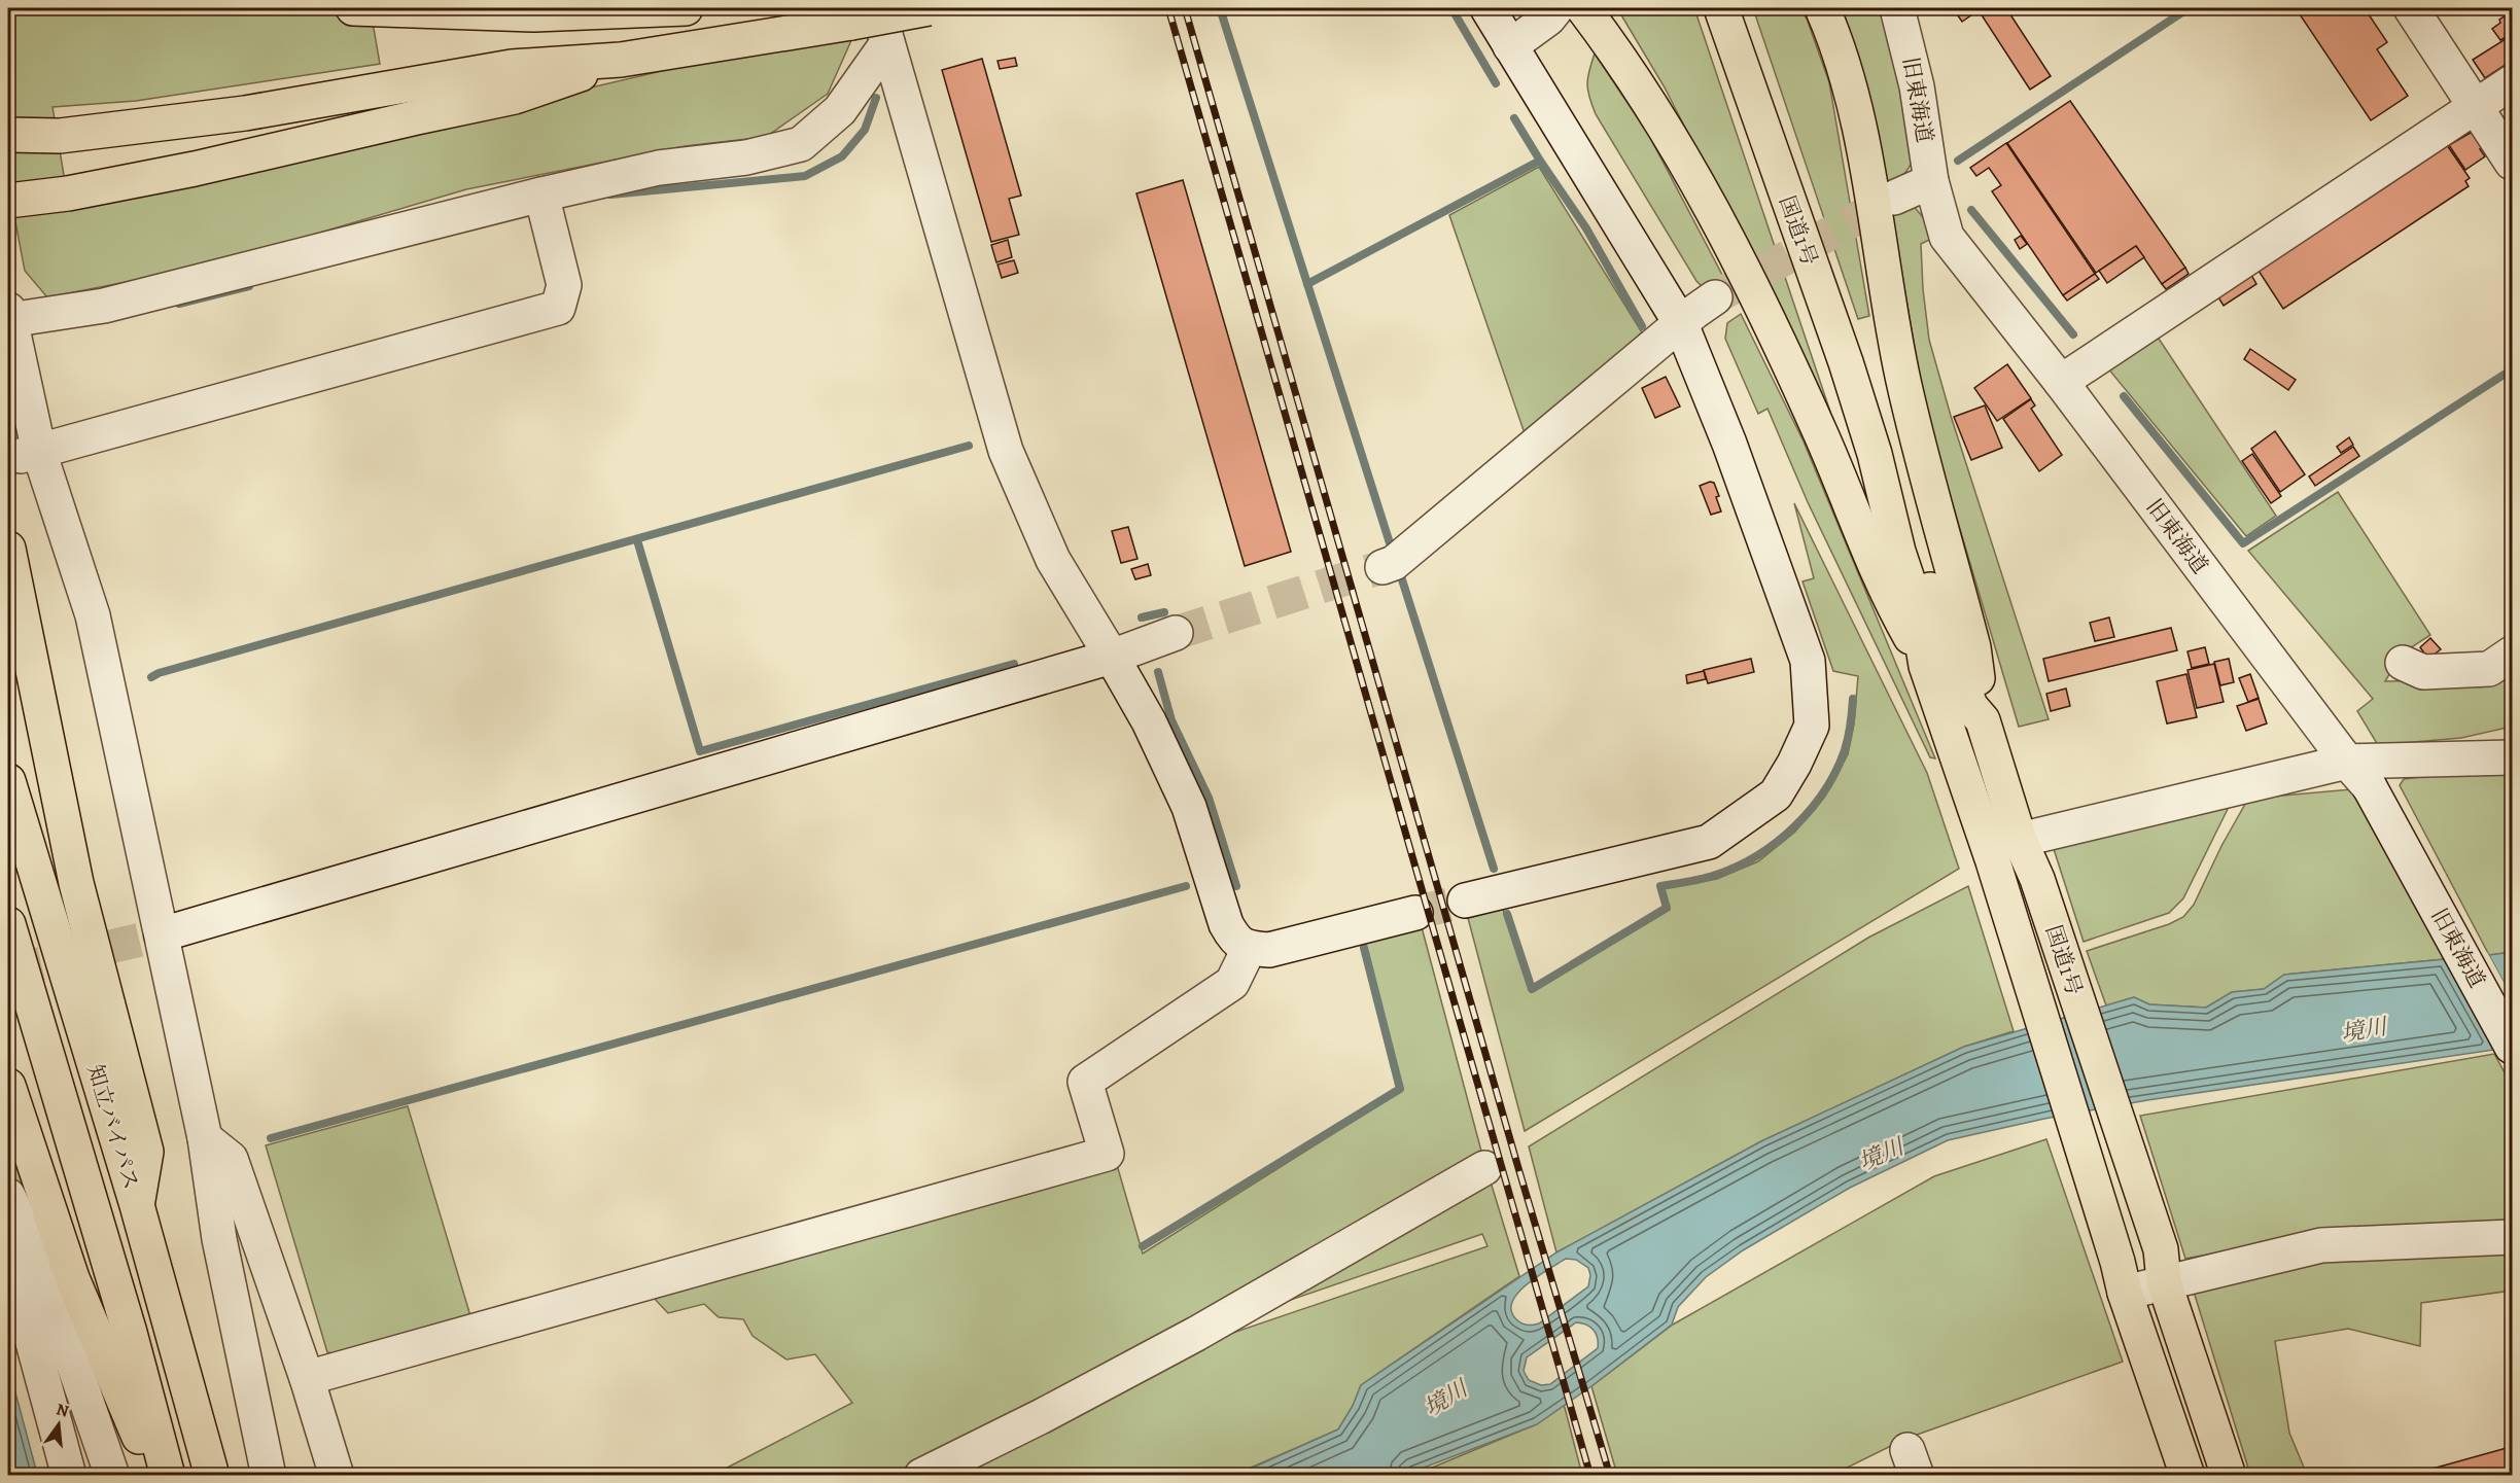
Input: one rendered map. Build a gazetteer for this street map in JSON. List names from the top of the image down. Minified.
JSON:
{"streets":{"highway":["国道1号","知立バイパス"],"street":["旧東海道"]},"water":["境川"],"north":"top"}
